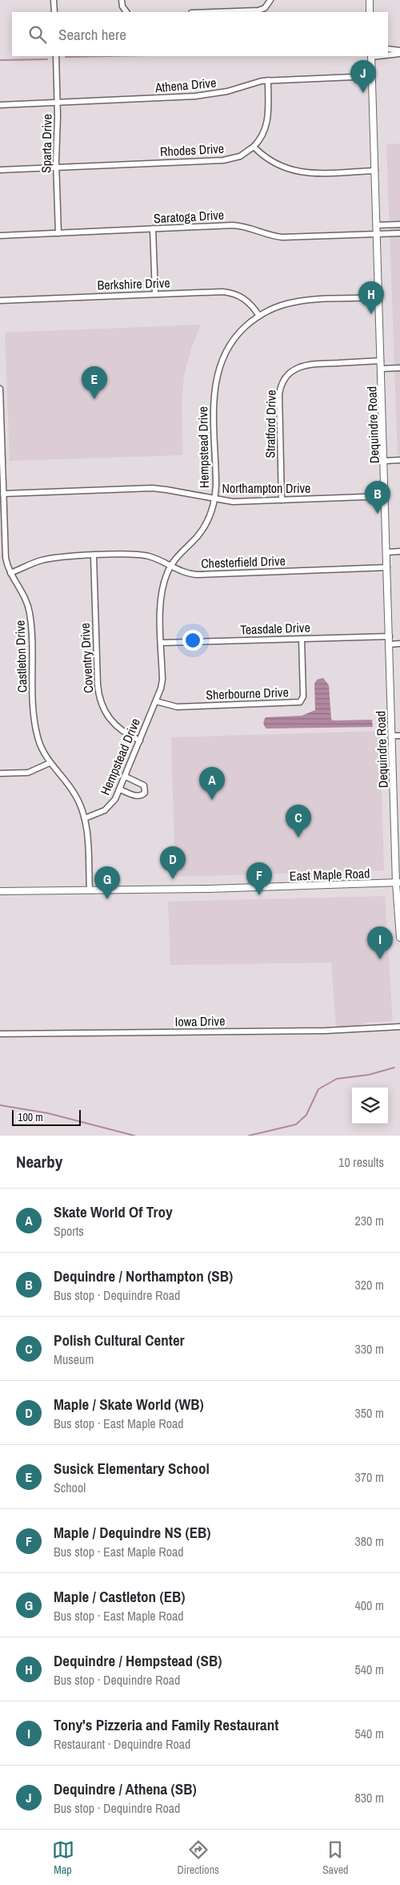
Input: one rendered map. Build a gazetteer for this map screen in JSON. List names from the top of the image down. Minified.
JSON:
{"streets":{"main road":["Dequindre Road","East Maple Road"],"street":["Athena Drive","Sparta Drive","Rhodes Drive","Saratoga Drive","Berkshire Drive","Stratford Drive","Hempstead Drive","Northampton Drive","Chesterfield Drive","Teasdale Drive","Castleton Drive","Coventry Drive","Sherbourne Drive","Iowa Drive"]},"crossings":[["Athena Drive","Sparta Drive"],["Athena Drive","Dequindre Road"],["Sparta Drive","Rhodes Drive"],["Sparta Drive","Saratoga Drive"],["Saratoga Drive","Dequindre Road"],["Berkshire Drive","Hempstead Drive"],["Stratford Drive","Dequindre Road"],["Stratford Drive","Northampton Drive"],["Dequindre Road","Hempstead Drive"],["Dequindre Road","Northampton Drive"],["Dequindre Road","Chesterfield Drive"],["Dequindre Road","Teasdale Drive"],["Dequindre Road","East Maple Road"],["Hempstead Drive","Northampton Drive"],["Hempstead Drive","Chesterfield Drive"],["Hempstead Drive","Teasdale Drive"],["Hempstead Drive","Castleton Drive"],["Hempstead Drive","Coventry Drive"],["Hempstead Drive","Sherbourne Drive"],["Northampton Drive","Castleton Drive"],["Chesterfield Drive","Castleton Drive"],["Chesterfield Drive","Coventry Drive"],["Teasdale Drive","Sherbourne Drive"],["Castleton Drive","East Maple Road"]],"scale_bar":"100 m","page":{"search":"Search here","pins":["J","H","E","B","A","C","D","F","G","I"],"scale":"100 m","heading":["Nearby","10 results"],"list":[{"mark":"A","name":"Skate World Of Troy","note":"Sports","value":"230 m"},{"mark":"B","name":"Dequindre / Northampton (SB)","note":"Bus stop · Dequindre Road","value":"320 m"},{"mark":"C","name":"Polish Cultural Center","note":"Museum","value":"330 m"},{"mark":"D","name":"Maple / Skate World (WB)","note":"Bus stop · East Maple Road","value":"350 m"},{"mark":"E","name":"Susick Elementary School","note":"School","value":"370 m"},{"mark":"F","name":"Maple / Dequindre NS (EB)","note":"Bus stop · East Maple Road","value":"380 m"},{"mark":"G","name":"Maple / Castleton (EB)","note":"Bus stop · East Maple Road","value":"400 m"},{"mark":"H","name":"Dequindre / Hempstead (SB)","note":"Bus stop · Dequindre Road","value":"540 m"},{"mark":"I","name":"Tony's Pizzeria and Family Restaurant","note":"Restaurant · Dequindre Road","value":"540 m"},{"mark":"J","name":"Dequindre / Athena (SB)","note":"Bus stop · Dequindre Road","value":"830 m"}],"nav":["Map","Directions","Saved"]}}
